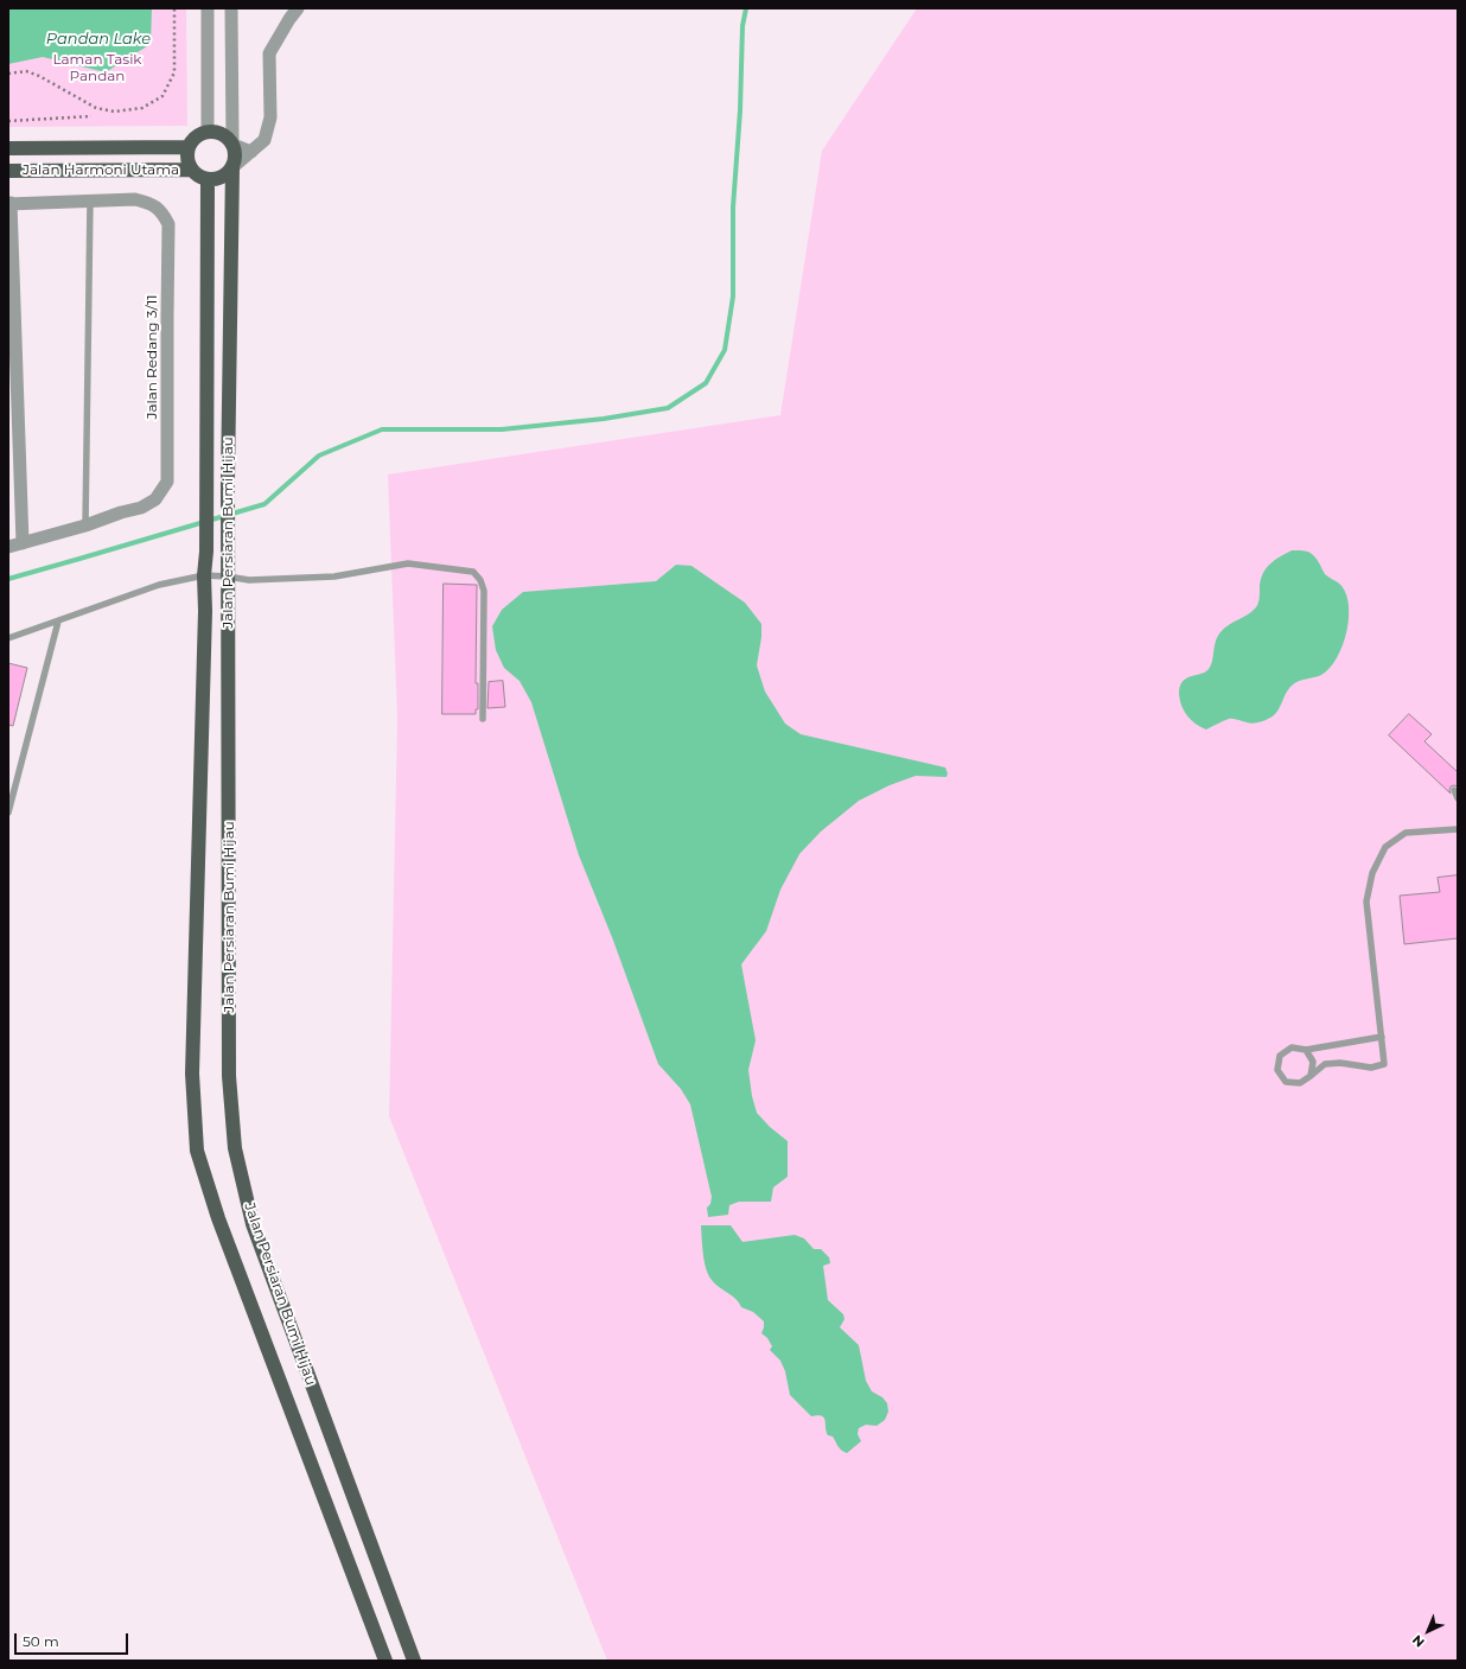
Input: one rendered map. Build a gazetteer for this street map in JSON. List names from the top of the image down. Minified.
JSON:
{"streets":{"main road":["Jalan Harmoni Utama","Jalan Persiaran Bumi Hijau"],"street":["Jalan Redang 3/11"]},"crossings":[["Jalan Harmoni Utama","Jalan Persiaran Bumi Hijau"]],"water":["Pandan Lake"],"parks":["Laman Tasik Pandan"],"scale_bar":"50 m","north":"bottom left"}
